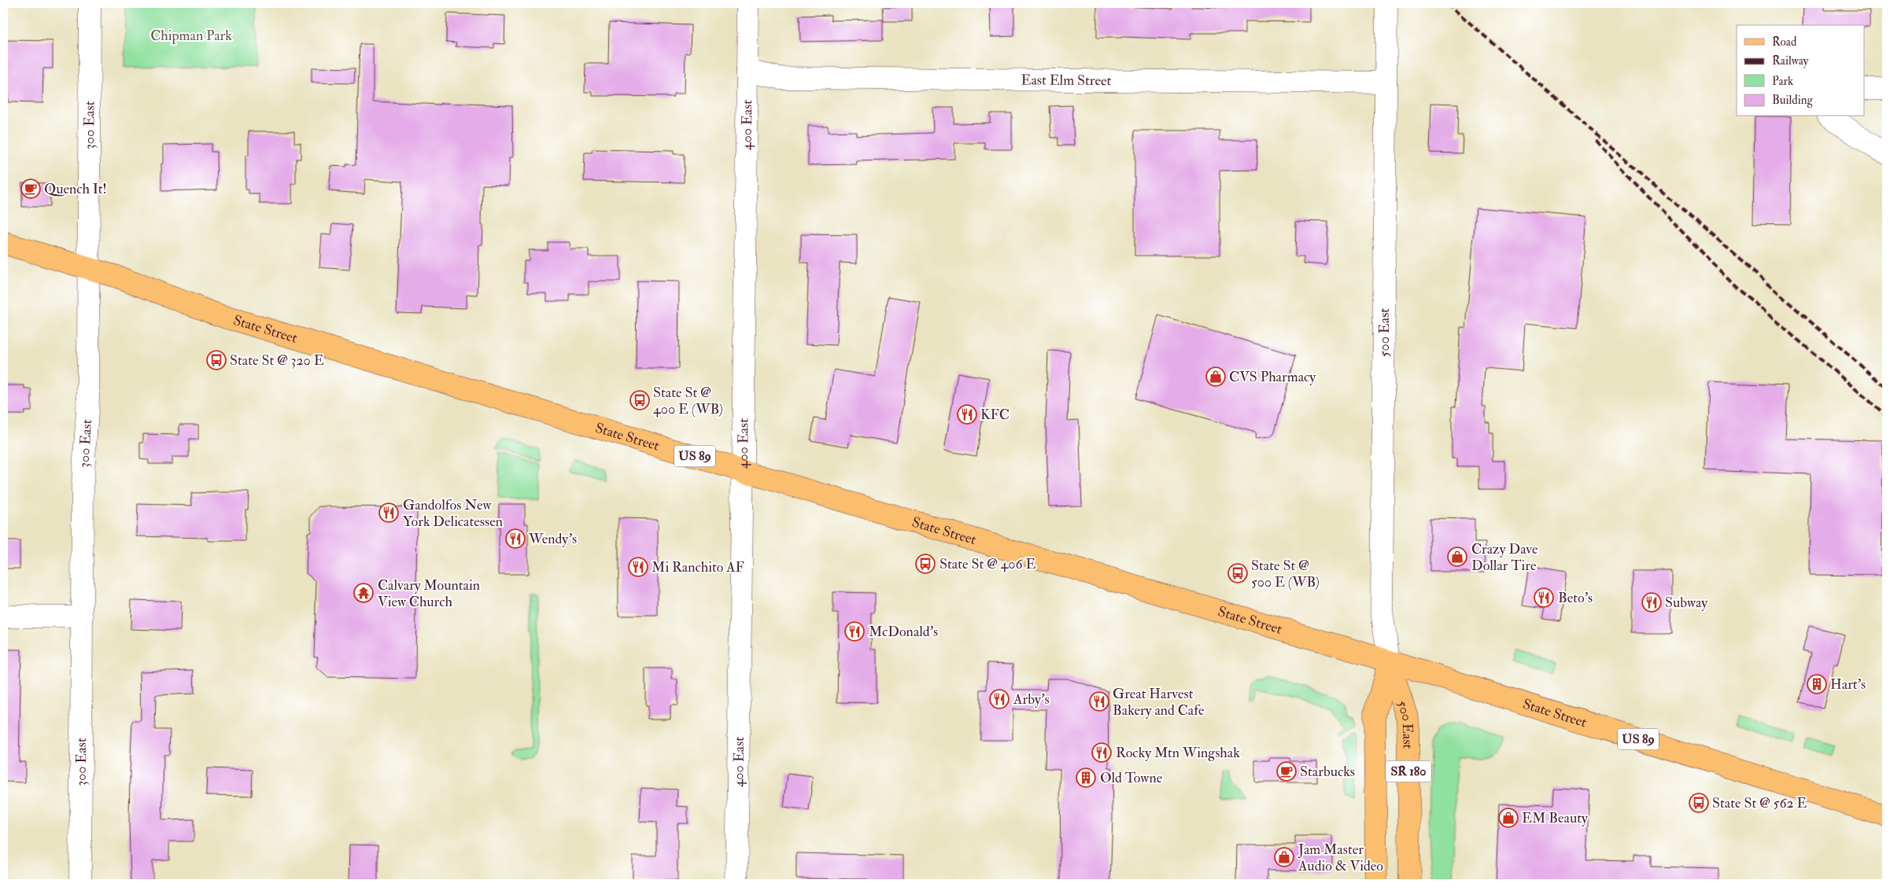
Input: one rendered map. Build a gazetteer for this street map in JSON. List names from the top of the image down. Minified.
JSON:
{"streets":{"main road":["State Street","500 East","US 89","SR 180"],"street":["East Elm Street","300 East","400 East"]},"crossings":[["East Elm Street","400 East"],["East Elm Street","500 East"],["300 East","State Street"],["400 East","State Street"],["State Street","500 East"]],"parks":["Chipman Park"],"places":{"cafe":["Quench It!","Starbucks"],"bus stop":["State St @ 320 E","State St @ 400 E (WB)","State St @ 406 E","State St @ 500 E (WB)","State St @ 562 E"],"shop":["CVS Pharmacy","Crazy Dave Dollar Tire","EM Beauty","Jam Master Audio & Video"],"restaurant":["KFC","Gandolfos New York Delicatessen","Wendy's","Mi Ranchito AF","Beto's","Subway","McDonald's","Arby's","Great Harvest Bakery and Cafe","Rocky Mtn Wingshak"],"temple":["Calvary Mountain View Church"],"building":["Hart's","Old Towne"]},"legend":["Road","Railway","Park","Building"]}
